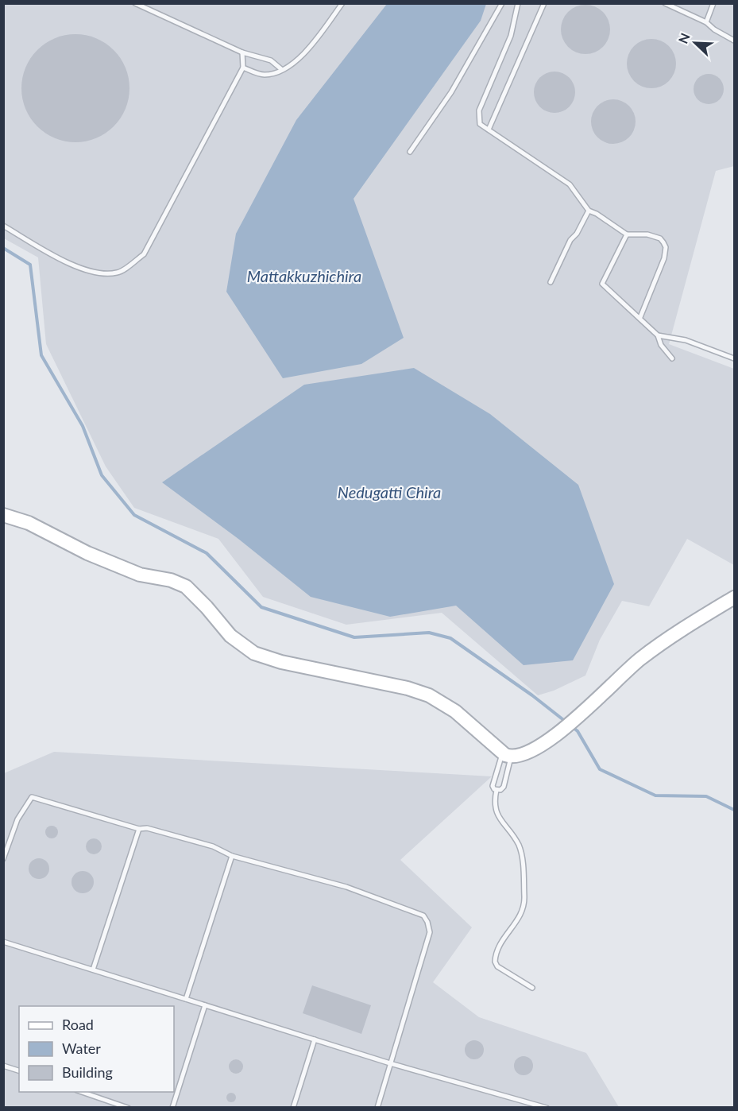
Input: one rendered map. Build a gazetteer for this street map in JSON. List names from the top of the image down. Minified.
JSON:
{"water":["Mattakkuzhichira","Nedugatti Chira"],"legend":["Road","Water","Building"],"north":"top left"}
